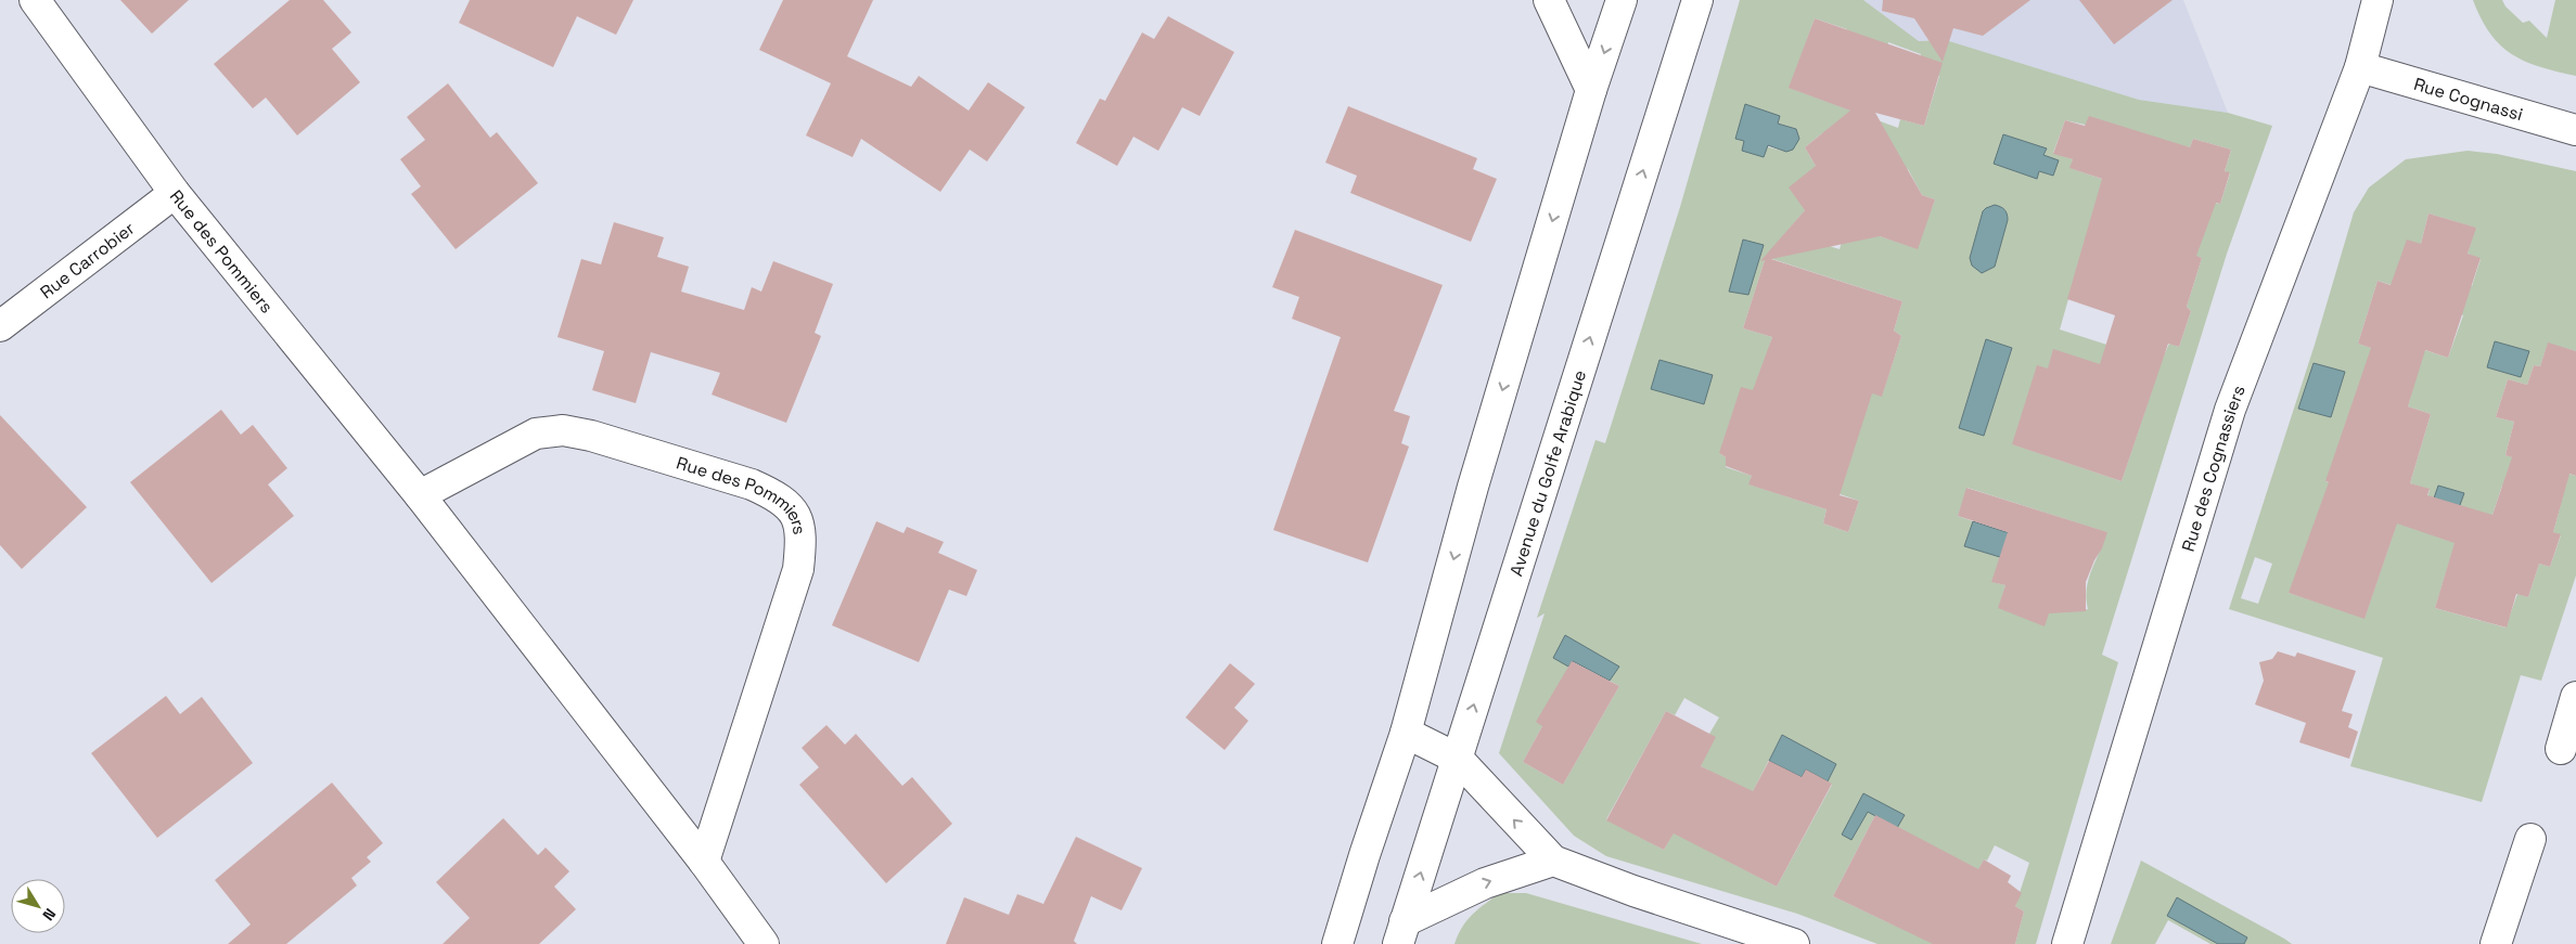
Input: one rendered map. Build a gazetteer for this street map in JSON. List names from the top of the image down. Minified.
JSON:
{"streets":{"street":["Rue Cognassi","Rue des Pommiers","Rue Carrobier","Rue des Cognassiers","Avenue du Golfe Arabique"]},"crossings":[["Rue Cognassi","Rue des Cognassiers"],["Rue des Pommiers","Rue Carrobier"]],"north":"bottom right"}
